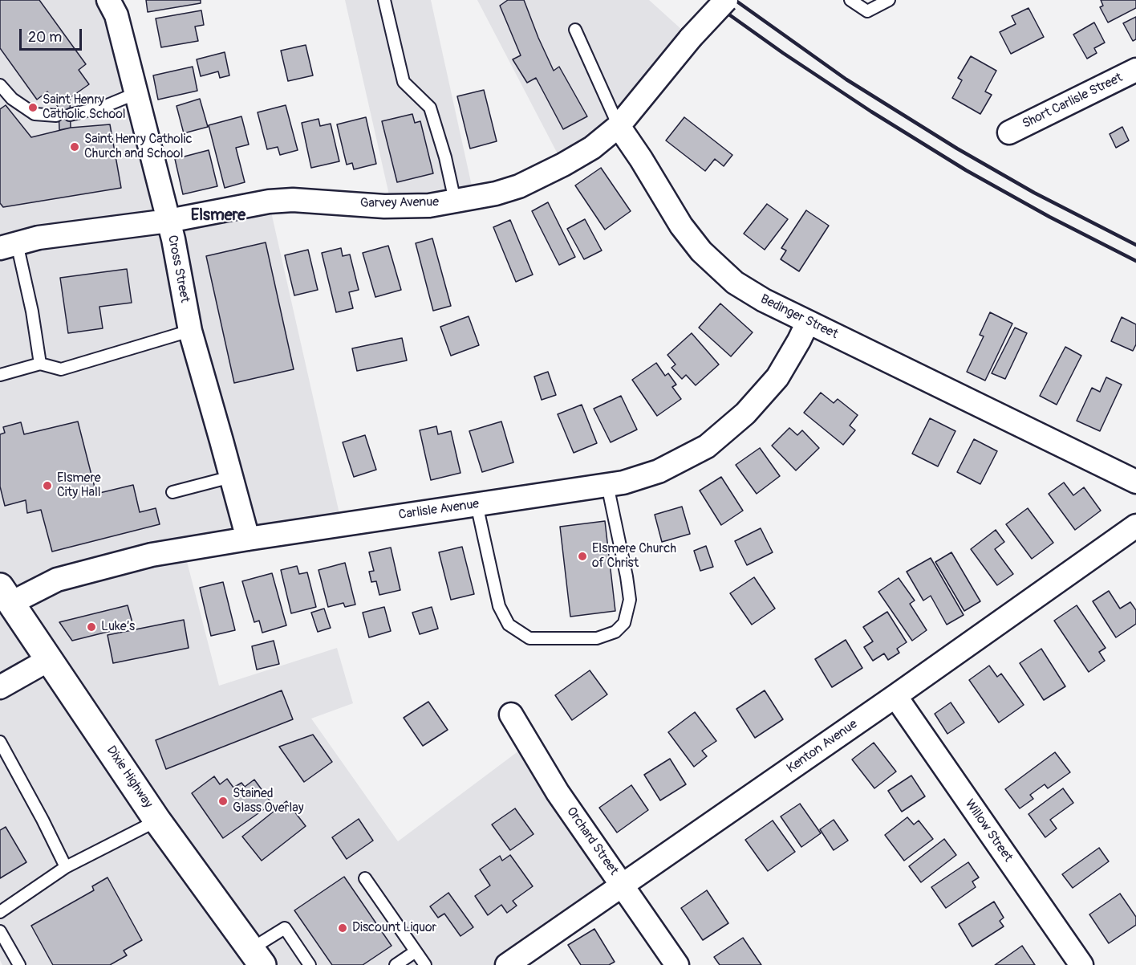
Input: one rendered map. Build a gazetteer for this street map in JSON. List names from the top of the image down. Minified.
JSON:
{"streets":{"main road":["Dixie Highway"],"street":["Short Carlisle Street","Garvey Avenue","Cross Street","Bedinger Street","Carlisle Avenue","Kenton Avenue","Willow Street","Orchard Street"]},"crossings":[["Garvey Avenue","Cross Street"],["Garvey Avenue","Bedinger Street"],["Cross Street","Carlisle Avenue"],["Bedinger Street","Carlisle Avenue"],["Carlisle Avenue","Dixie Highway"],["Kenton Avenue","Willow Street"],["Kenton Avenue","Orchard Street"]],"districts":["Elsmere"],"places":["Saint Henry Catholic School","Saint Henry Catholic Church and School","Elsmere City Hall","Elsmere Church of Christ","Luke’s","Stained Glass Overlay","Discount Liquor"],"scale_bar":"20 m"}
